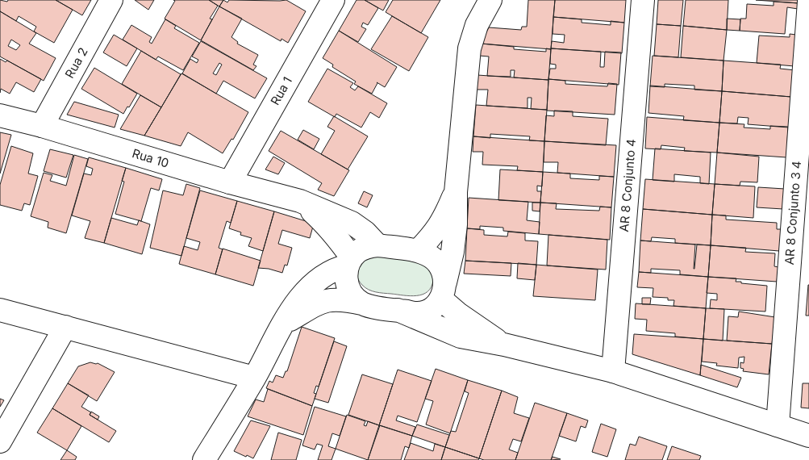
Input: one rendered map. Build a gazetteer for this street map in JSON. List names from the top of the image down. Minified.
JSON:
{"streets":{"street":["Rua 2","Rua 1","Rua 10","AR 8 Conjunto 4","AR 8 Conjunto 3 4"]},"crossings":[["Rua 2","Rua 10"],["Rua 1","Rua 10"]]}
